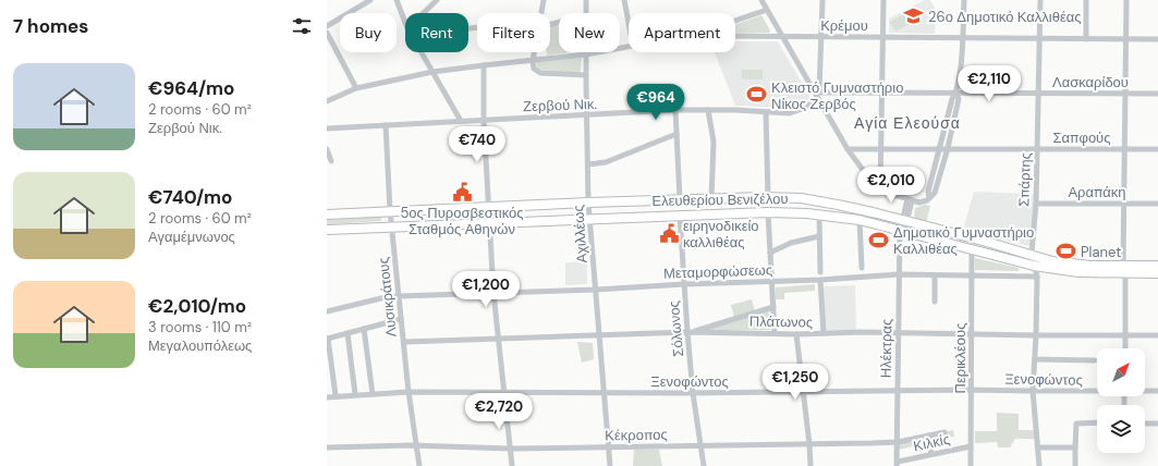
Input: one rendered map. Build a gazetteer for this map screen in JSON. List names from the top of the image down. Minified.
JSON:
{"streets":{"main road":["Ελευθερίου Βενιζέλου"],"street":["Κρέμου","Λασκαρίδου","Ζερβού Νικ.","Σαπφούς","Σπάρτης","Αραπάκη","Αχιλλέως","Μεταμορφώσεως","Λυσικράτους","Πλάτωνος","Σόλωνος","Ηλέκτρας","Περικλέους","Ξενοφώντος","Κέκροπος","Κιλκίς"]},"crossings":[["Κρέμου","Σπάρτης"],["Κρέμου","Αχιλλέως"],["Λασκαρίδου","Ζερβού Νικ."],["Λασκαρίδου","Σπάρτης"],["Ζερβού Νικ.","Αχιλλέως"],["Ζερβού Νικ.","Λυσικράτους"],["Σαπφούς","Σπάρτης"],["Σπάρτης","Αραπάκη"],["Σπάρτης","Ελευθερίου Βενιζέλου"],["Σπάρτης","Μεταμορφώσεως"],["Σπάρτης","Πλάτωνος"],["Σπάρτης","Ξενοφώντος"],["Ελευθερίου Βενιζέλου","Αχιλλέως"],["Ελευθερίου Βενιζέλου","Λυσικράτους"],["Ελευθερίου Βενιζέλου","Σόλωνος"],["Ελευθερίου Βενιζέλου","Ηλέκτρας"],["Ελευθερίου Βενιζέλου","Περικλέους"],["Αχιλλέως","Μεταμορφώσεως"],["Αχιλλέως","Πλάτωνος"],["Αχιλλέως","Ξενοφώντος"],["Αχιλλέως","Κέκροπος"],["Μεταμορφώσεως","Λυσικράτους"],["Μεταμορφώσεως","Σόλωνος"],["Μεταμορφώσεως","Ηλέκτρας"],["Μεταμορφώσεως","Περικλέους"],["Λυσικράτους","Πλάτωνος"],["Λυσικράτους","Ξενοφώντος"],["Λυσικράτους","Κέκροπος"],["Πλάτωνος","Σόλωνος"],["Πλάτωνος","Ηλέκτρας"],["Πλάτωνος","Περικλέους"],["Σόλωνος","Ξενοφώντος"],["Σόλωνος","Κέκροπος"],["Ηλέκτρας","Ξενοφώντος"],["Ηλέκτρας","Κέκροπος"],["Ηλέκτρας","Κιλκίς"],["Περικλέους","Ξενοφώντος"],["Περικλέους","Κιλκίς"]],"districts":["Αγία Ελεούσα"],"places":{"school or university":["26ο Δημοτικό Καλλιθέας"],"sports":["Κλειστό Γυμναστήριο Νίκος Ζερβός","Δημοτικό Γυμναστήριο Καλλιθέας","Planet"],"public building":["5ος Πυροσβεστικός Σταθμός Αθηνών","ειρηνοδικείο καλλιθέας"]},"north":"top right","page":{"heading":"7 homes","chip":["Buy","Rent","Filters","New","Apartment"],"list":[{"name":"€964/mo","note":"2 rooms · 60 m² · Ζερβού Νικ."},{"name":"€740/mo","note":"2 rooms · 60 m² · Αγαμέμνωνος"},{"name":"€2,010/mo","note":"3 rooms · 110 m² · Μεγαλουπόλεως"}],"price":["€2,110","€964","€740","€2,010","€1,200","€1,250","€2,720"]}}
